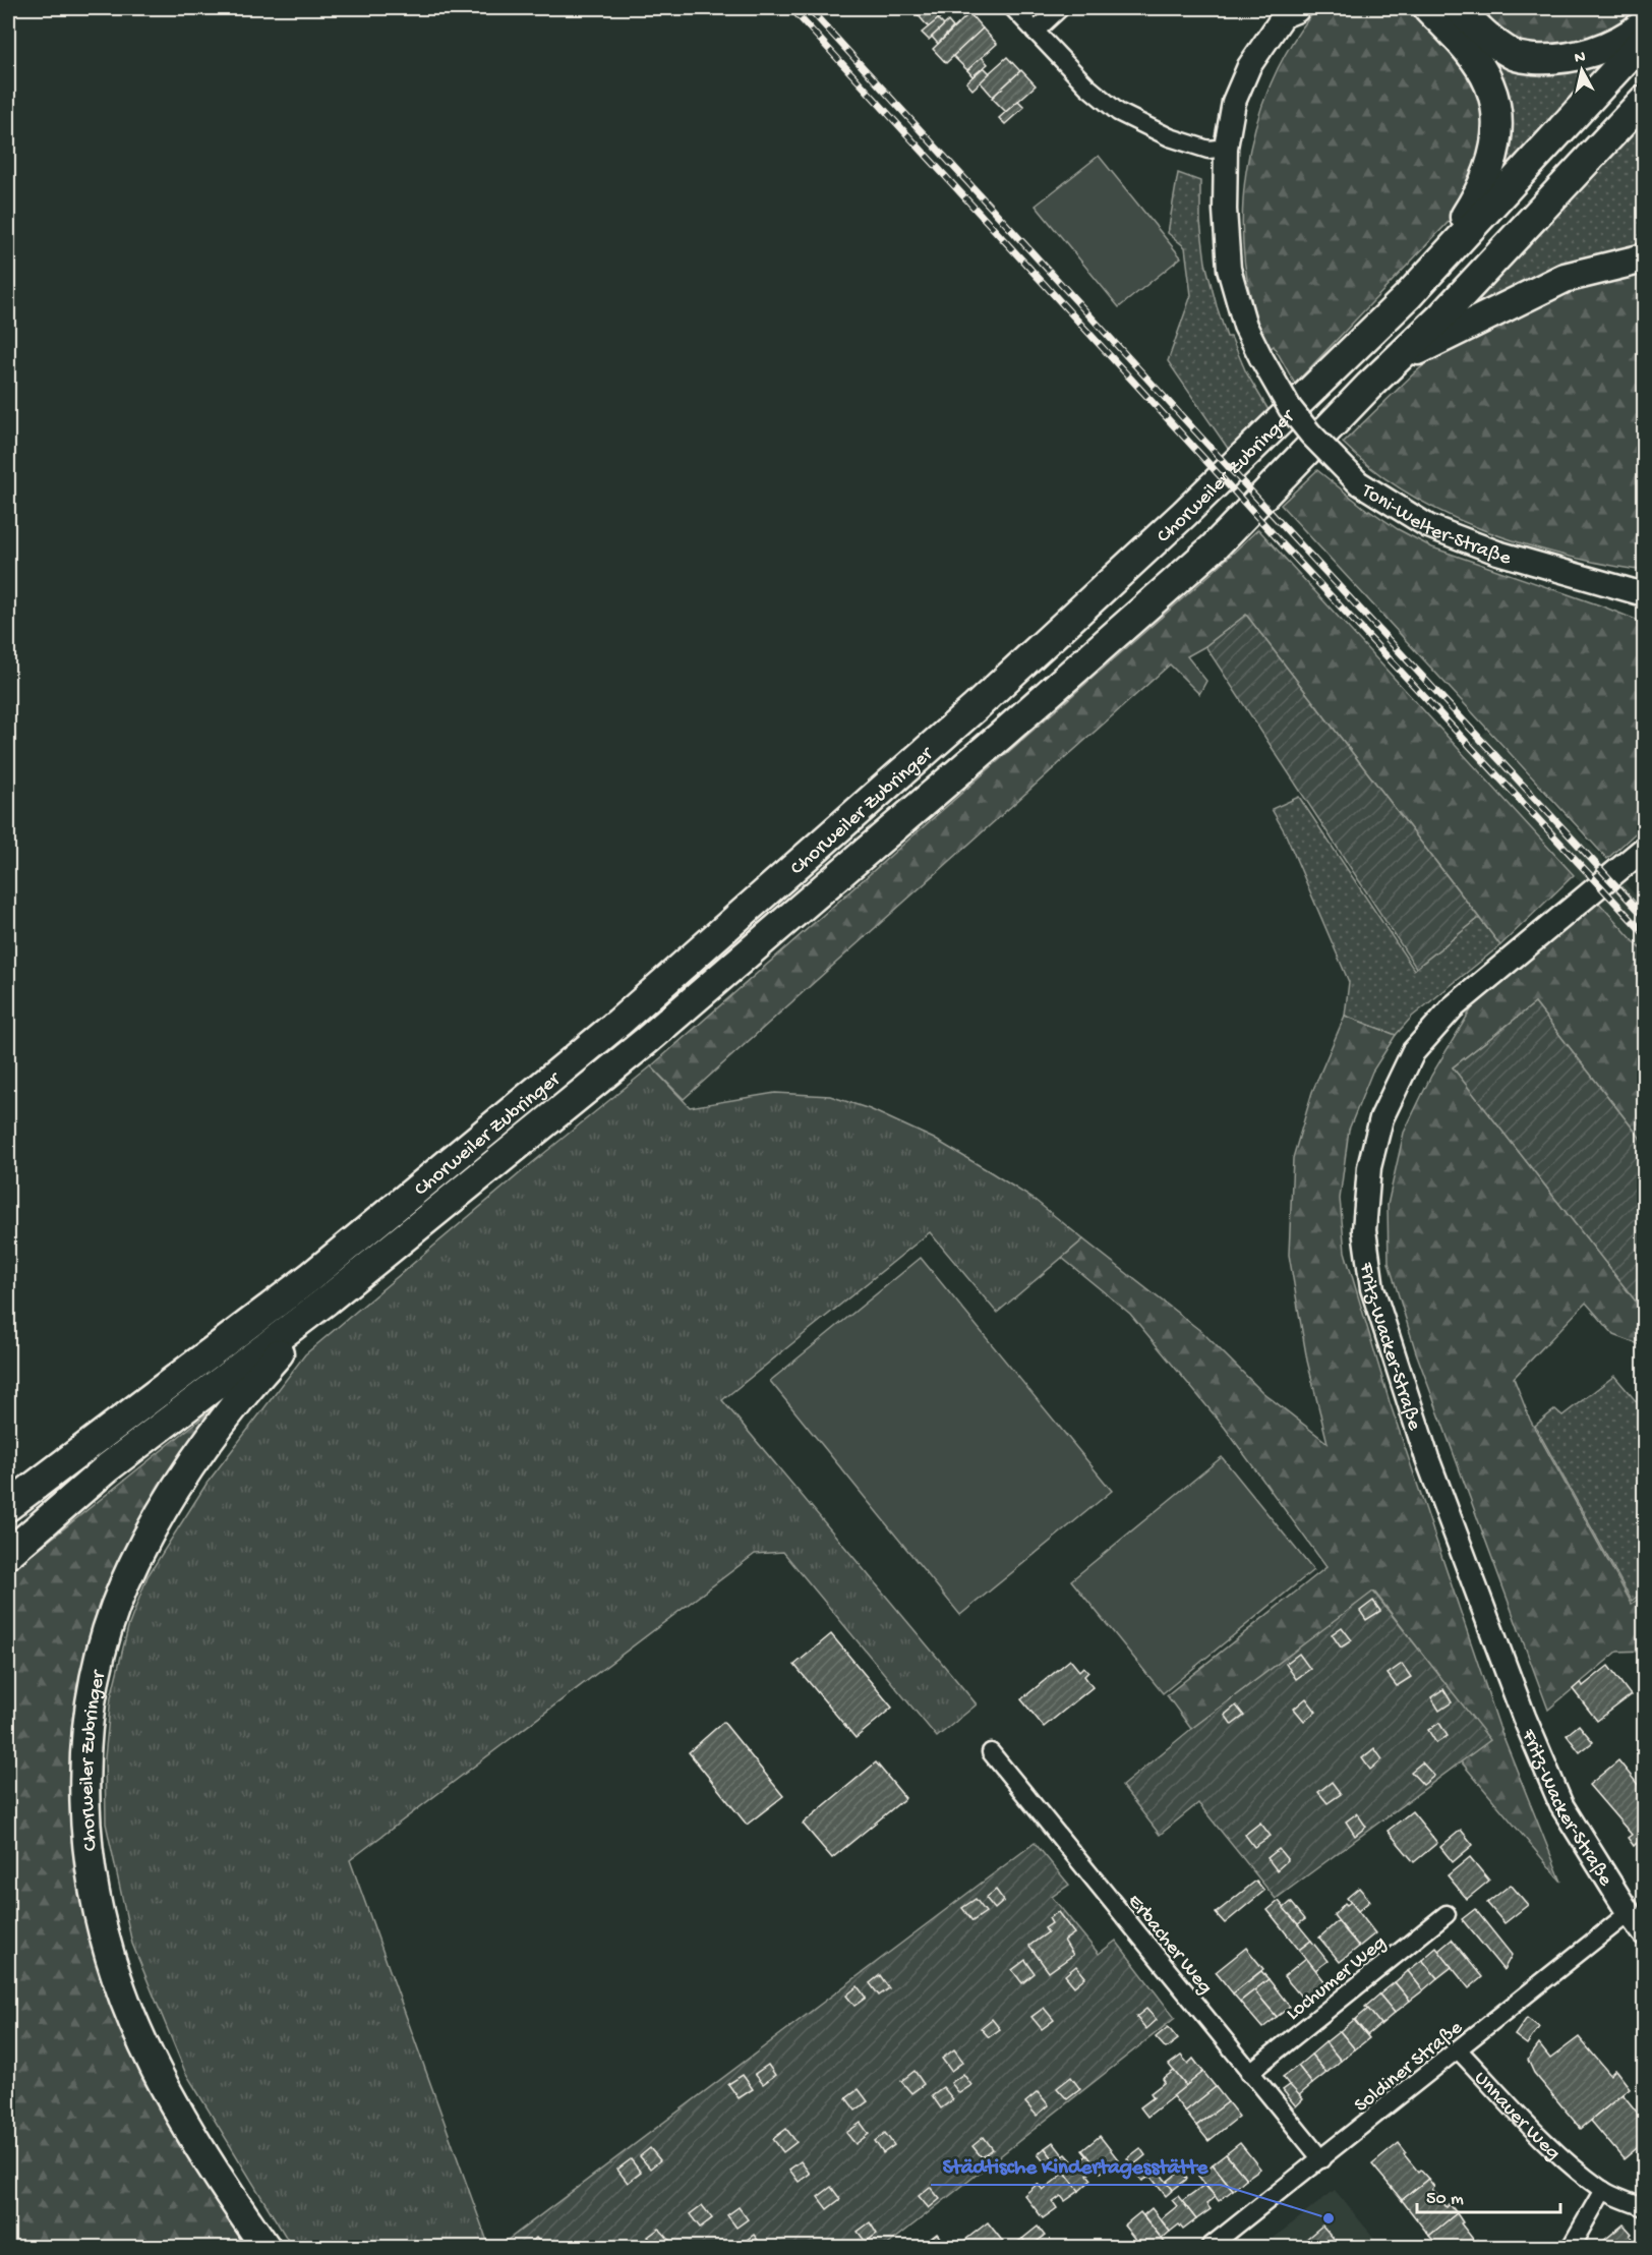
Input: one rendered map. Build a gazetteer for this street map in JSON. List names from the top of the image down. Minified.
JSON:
{"streets":{"highway":["Chorweiler Zubringer"],"street":["Toni-Welter-Straße","Fritz-Wacker-Straße","Erbacher Weg","Lochumer Weg","Soldiner Straße","Unnauer Weg"]},"crossings":[["Fritz-Wacker-Straße","Soldiner Straße"],["Erbacher Weg","Lochumer Weg"],["Erbacher Weg","Soldiner Straße"],["Soldiner Straße","Unnauer Weg"]],"places":["Städtische Kindertagesstätte"],"scale_bar":"50 m","north":"top"}
